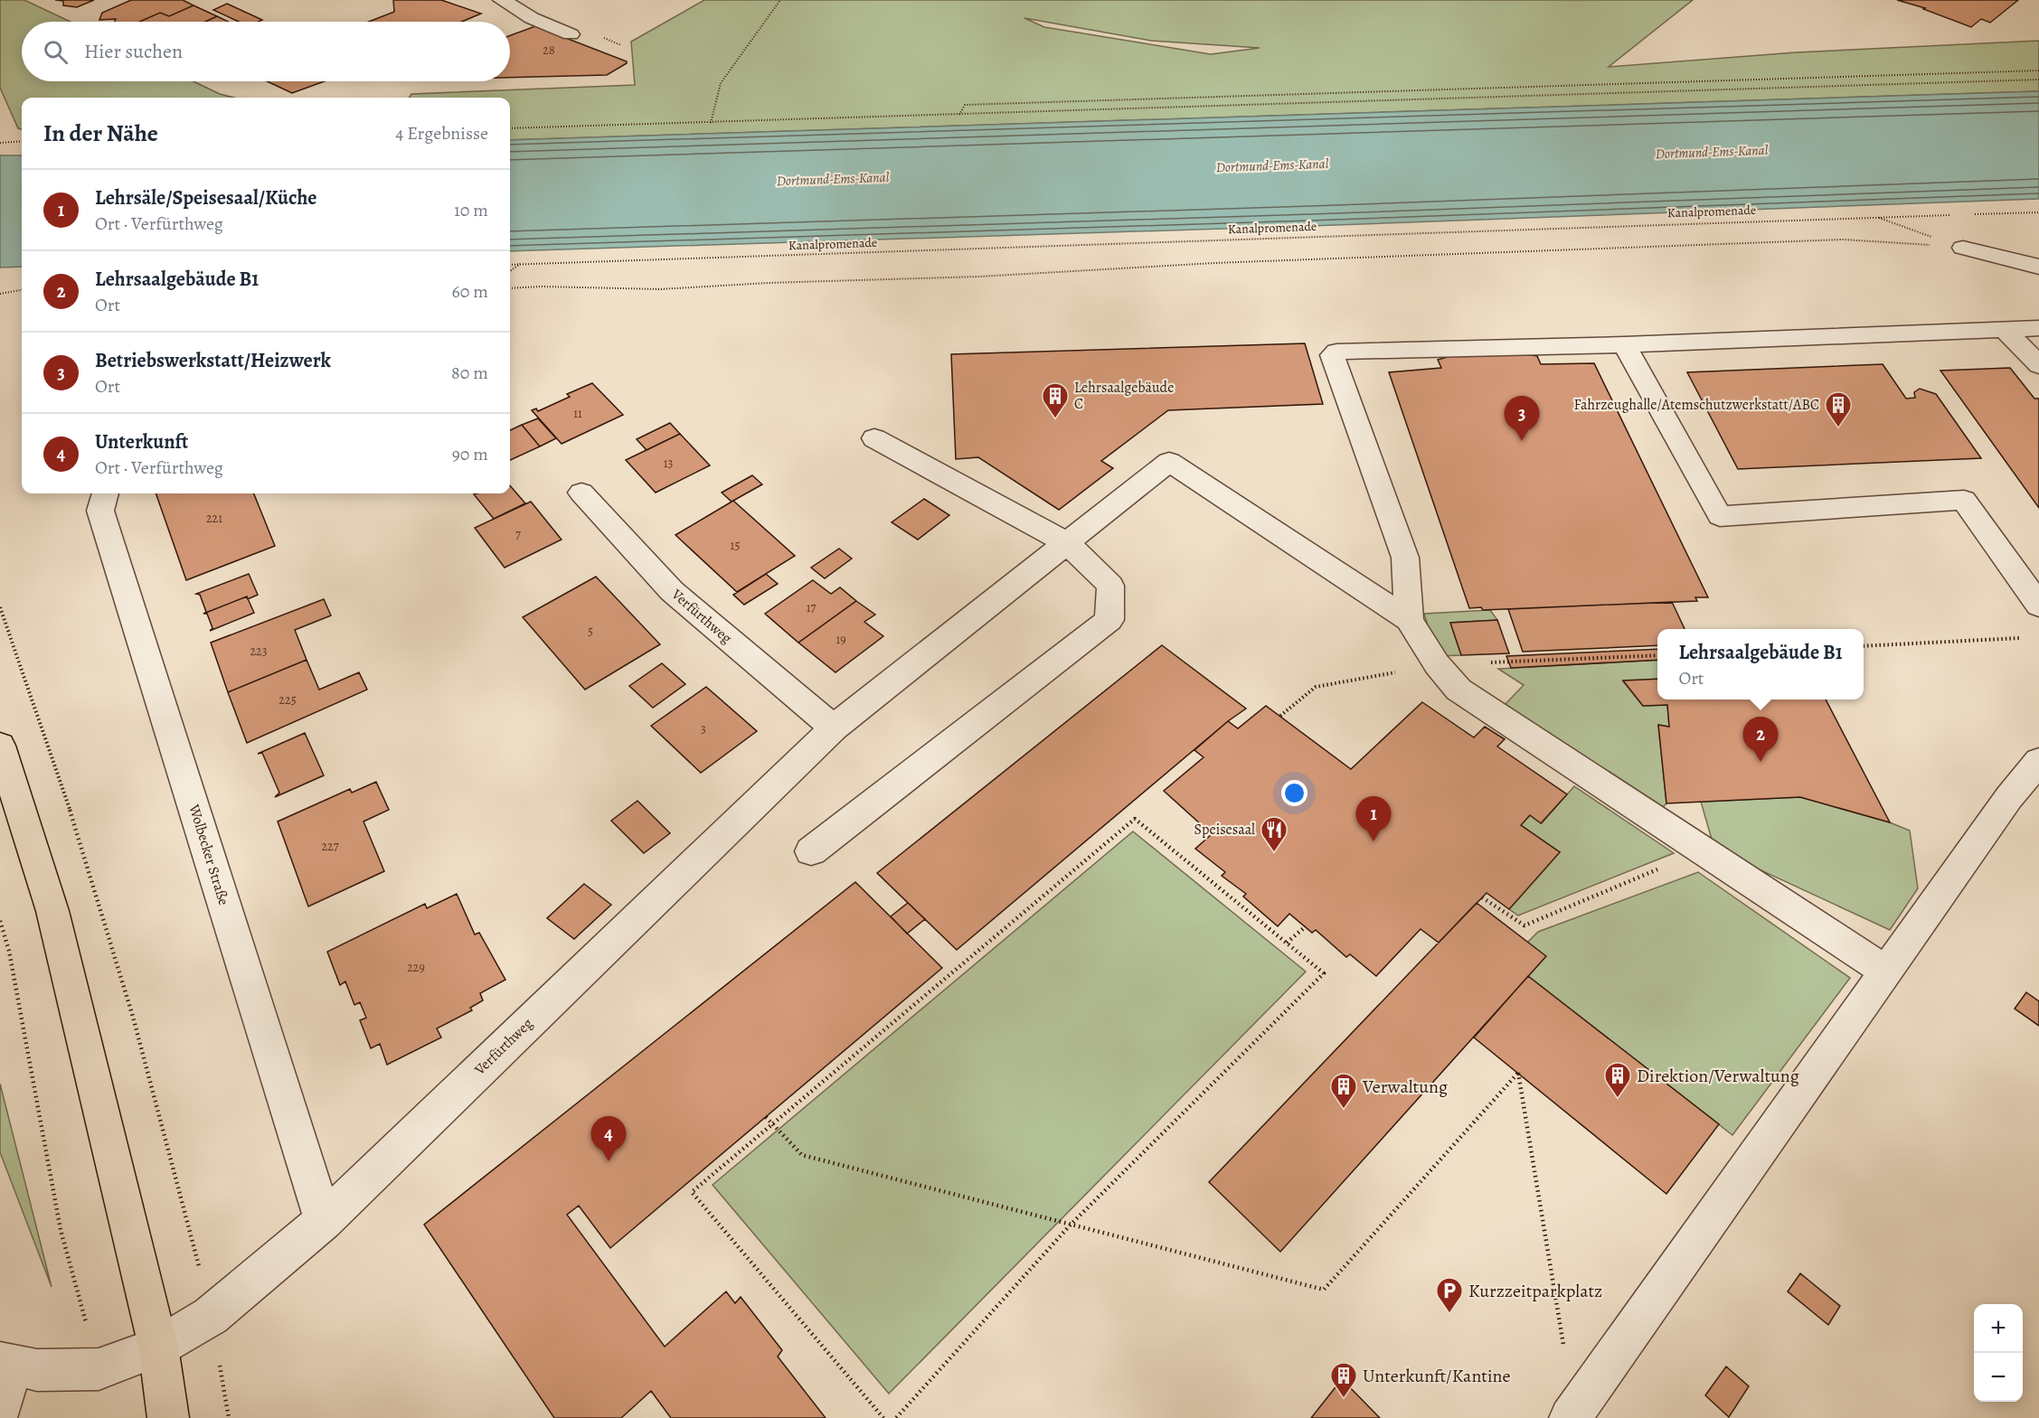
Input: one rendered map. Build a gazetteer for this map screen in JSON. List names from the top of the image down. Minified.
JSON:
{"streets":{"street":["Verfürthweg","Wolbecker Straße"],"path":["Kanalpromenade"]},"crossings":[["Verfürthweg","Wolbecker Straße"]],"water":["Dortmund-Ems-Kanal"],"places":{"building":["Lehrsaalgebäude C","Fahrzeughalle/Atemschutzwerkstatt/ABC","Direktion/Verwaltung","Verwaltung","Unterkunft/Kantine"],"restaurant":["Speisesaal"],"parking":["Kurzzeitparkplatz"]},"house_numbers":["28","11","13","221","7","15","17","5","19","223","225","3","227","229"],"page":{"search":"Hier suchen","heading":["In der Nähe","4 Ergebnisse"],"list":[{"mark":"1","name":"Lehrsäle/Speisesaal/Küche","note":"Ort · Verfürthweg","value":"10 m"},{"mark":"2","name":"Lehrsaalgebäude B1","note":"Ort","value":"60 m"},{"mark":"3","name":"Betriebswerkstatt/Heizwerk","note":"Ort","value":"80 m"},{"mark":"4","name":"Unterkunft","note":"Ort · Verfürthweg","value":"90 m"}],"pins":["3","2","1","4"],"popup":["Lehrsaalgebäude B1","Ort"],"map_buttons":["+","−"]}}
